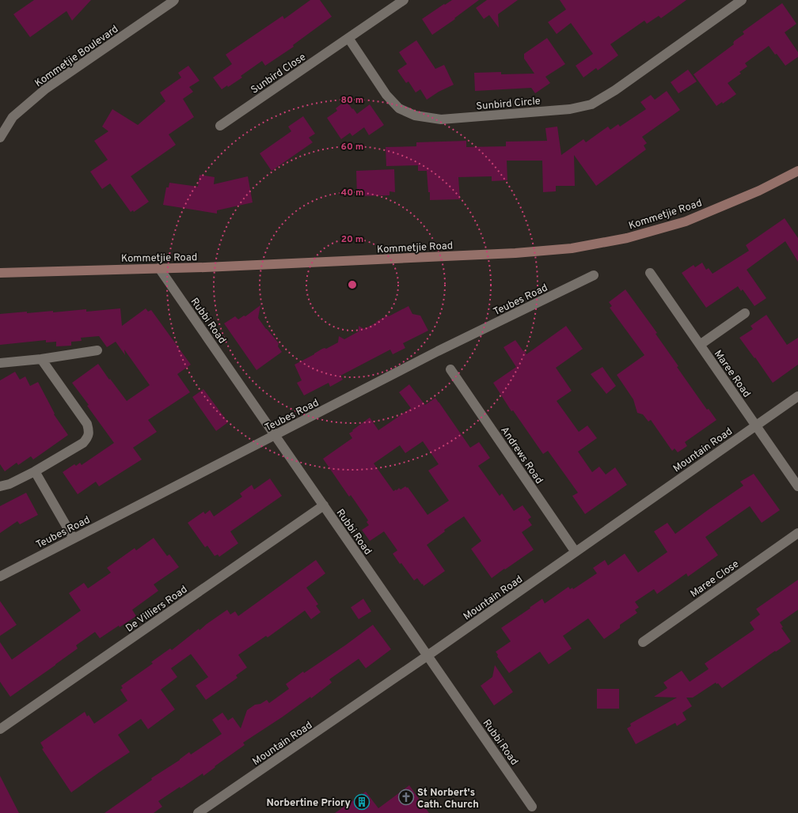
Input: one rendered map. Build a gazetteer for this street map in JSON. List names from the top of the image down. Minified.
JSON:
{"streets":{"main road":["Kommetjie Road"],"street":["Kommetjie Boulevard","Sunbird Close","Sunbird Circle","Teubes Road","Rubbi Road","Maree Road","Mountain Road","Andrews Road","Maree Close","De Villiers Road"]},"crossings":[["Sunbird Close","Sunbird Circle"],["Kommetjie Road","Rubbi Road"],["Teubes Road","Rubbi Road"],["Rubbi Road","Mountain Road"],["Rubbi Road","De Villiers Road"],["Maree Road","Mountain Road"],["Mountain Road","Andrews Road"]],"places":{"church":["St Norbert's Cath. Church"],"building":["Norbertine Priory"]},"rings":["80 m","60 m","40 m","20 m"]}
